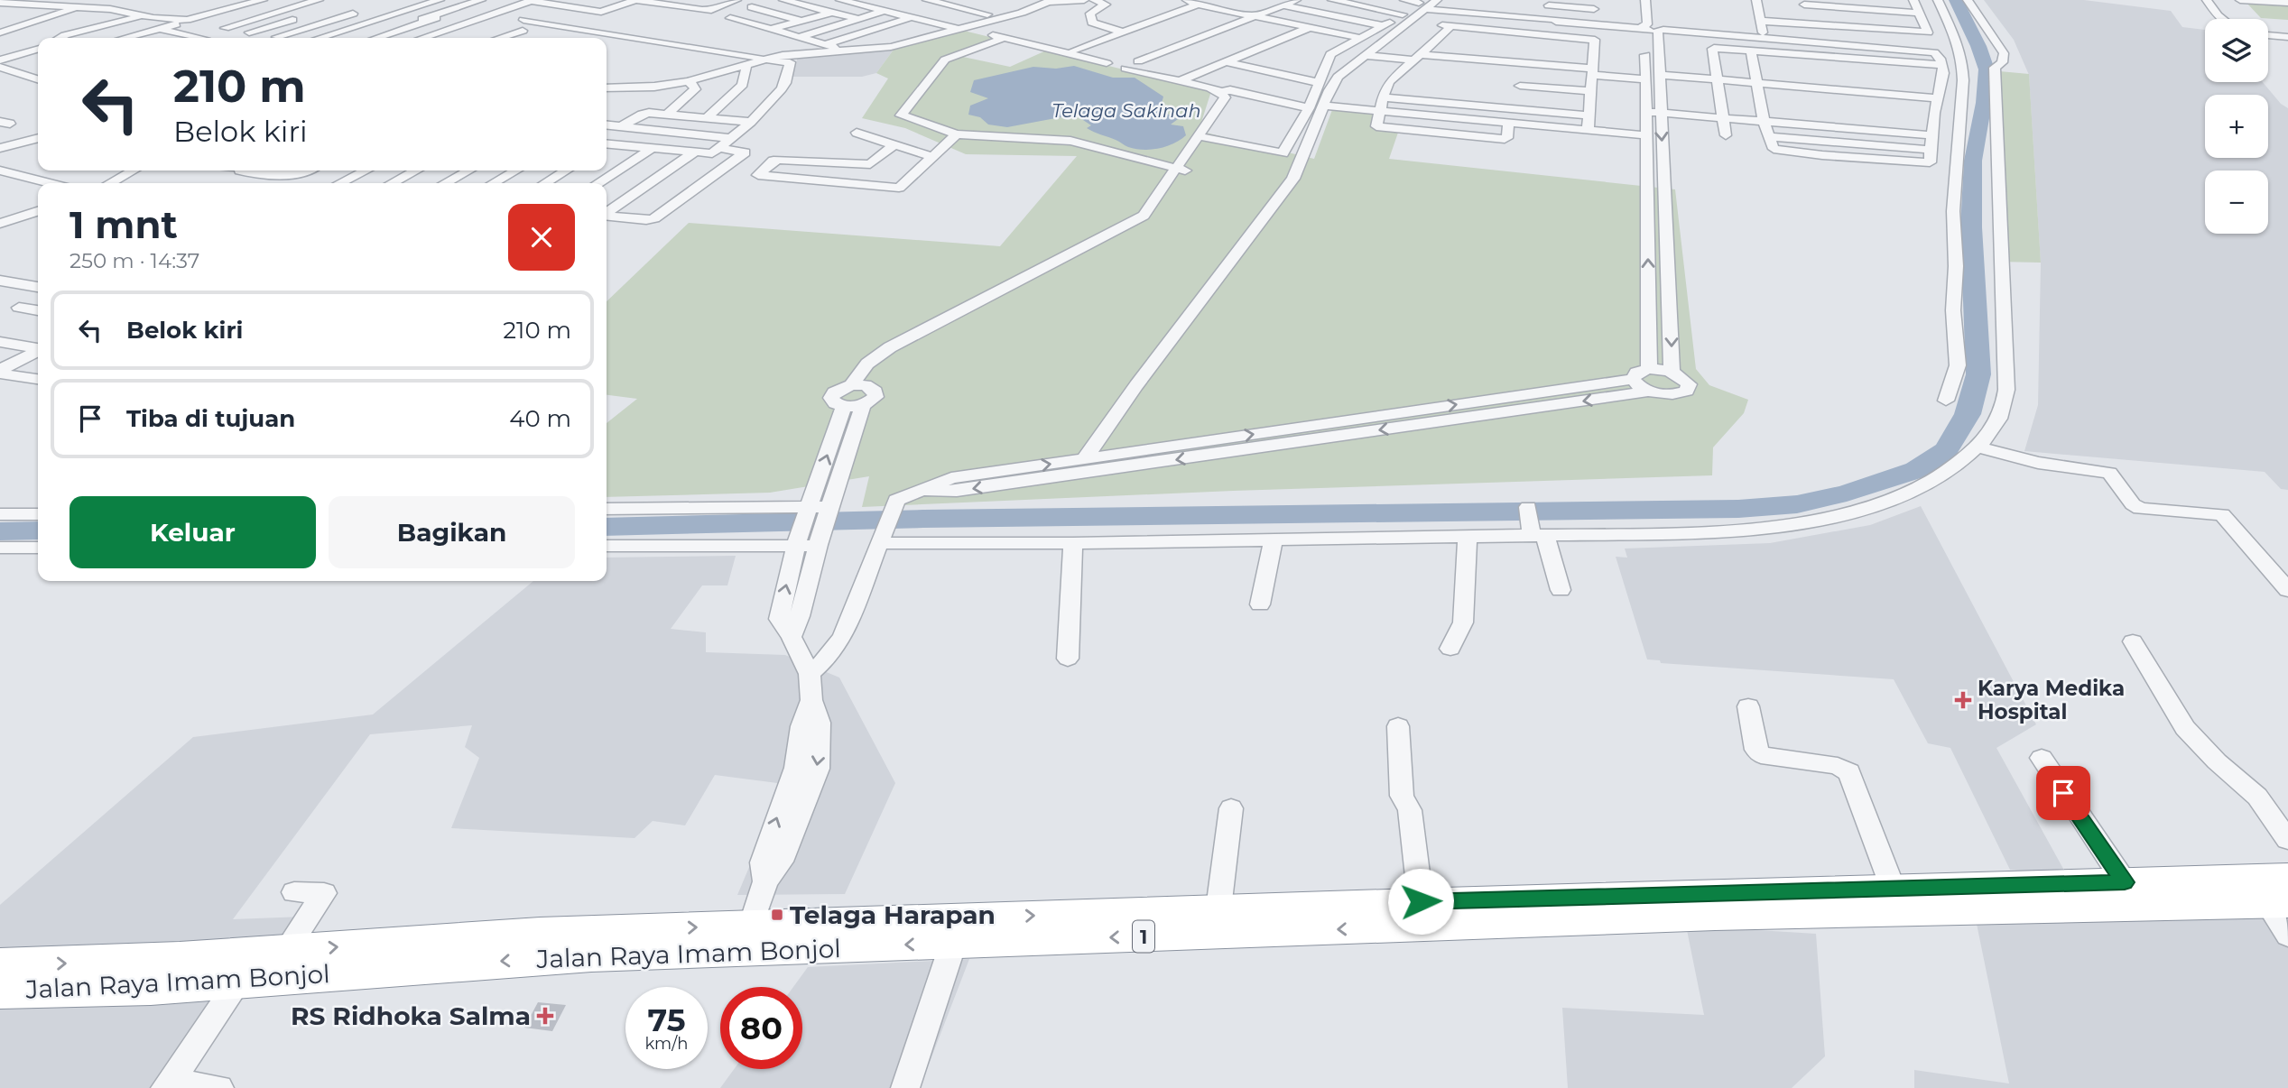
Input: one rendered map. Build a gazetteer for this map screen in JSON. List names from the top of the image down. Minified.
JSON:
{"streets":{"highway":["1","Jalan Raya Imam Bonjol"]},"water":["Telaga Sakinah"],"places":{"health":["Karya Medika Hospital","RS Ridhoka Salma"],"transit":["Telaga Harapan"]},"page":{"map_buttons":["+","−"],"turn":["210 m","Belok kiri"],"heading":["1 mnt","250 m · 14:37"],"list":[{"name":"Belok kiri","value":"210 m"},{"name":"Tiba di tujuan","value":"40 m"}],"buttons":["Keluar","Bagikan"],"speed":"75 km/h","limit":"80"}}
